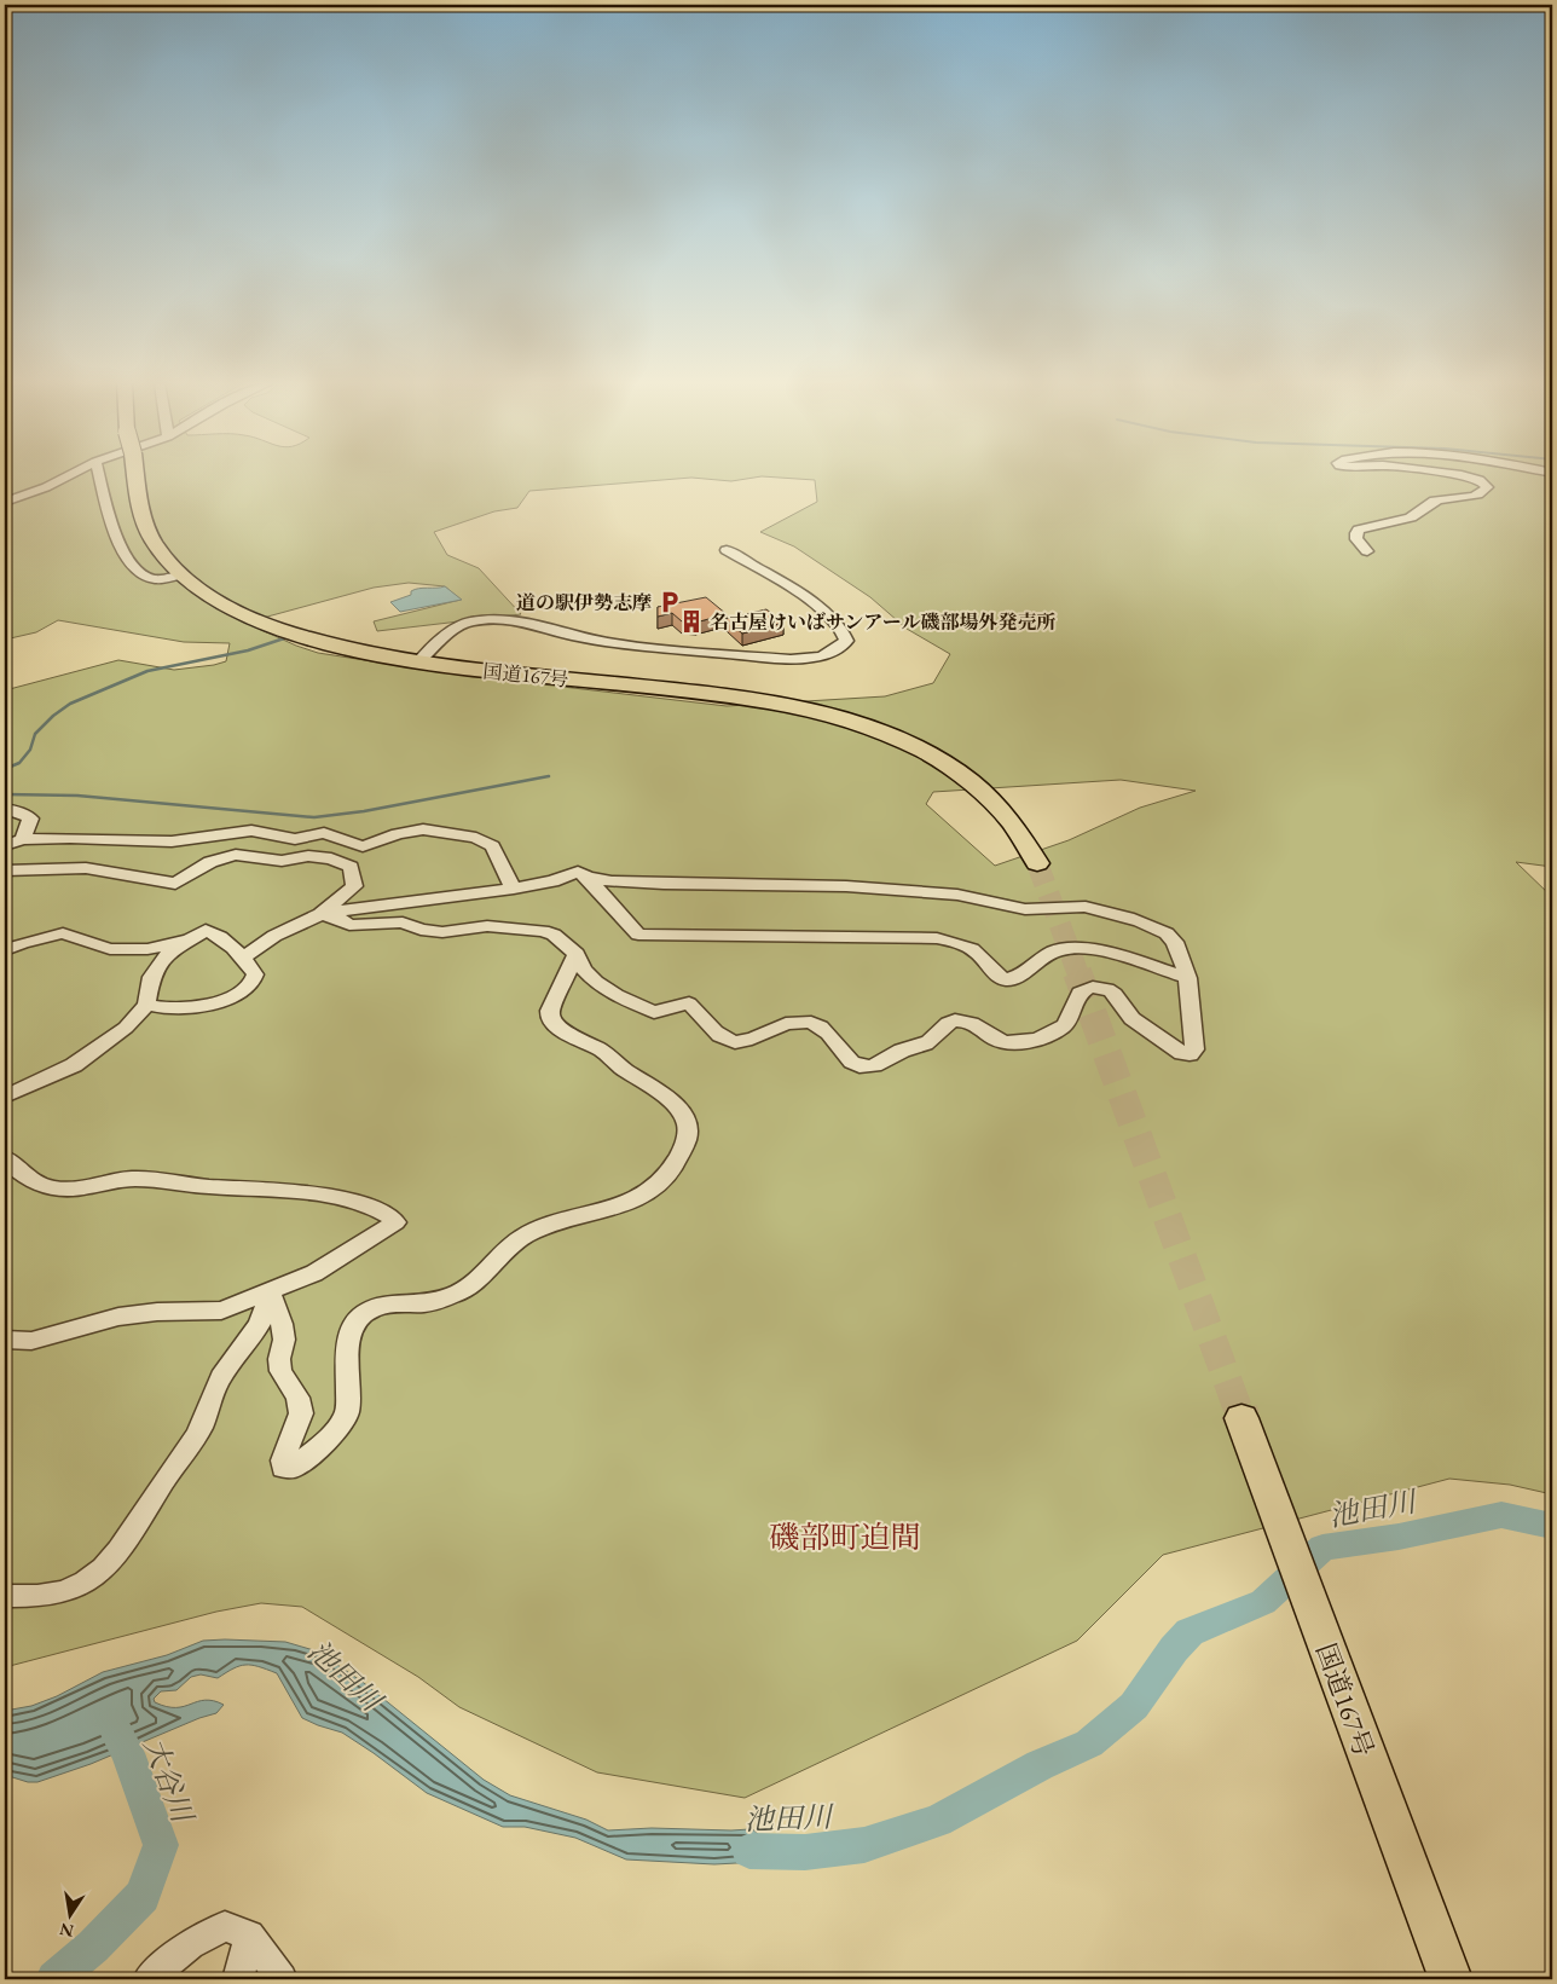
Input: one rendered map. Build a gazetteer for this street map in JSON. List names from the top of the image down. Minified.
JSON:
{"streets":{"highway":["国道167号"]},"districts":["磯部町迫間"],"water":["池田川","大谷川"],"places":{"parking":["道の駅伊勢志摩"],"building":["名古屋けいばサンアール磯部場外発売所"]},"north":"bottom"}
